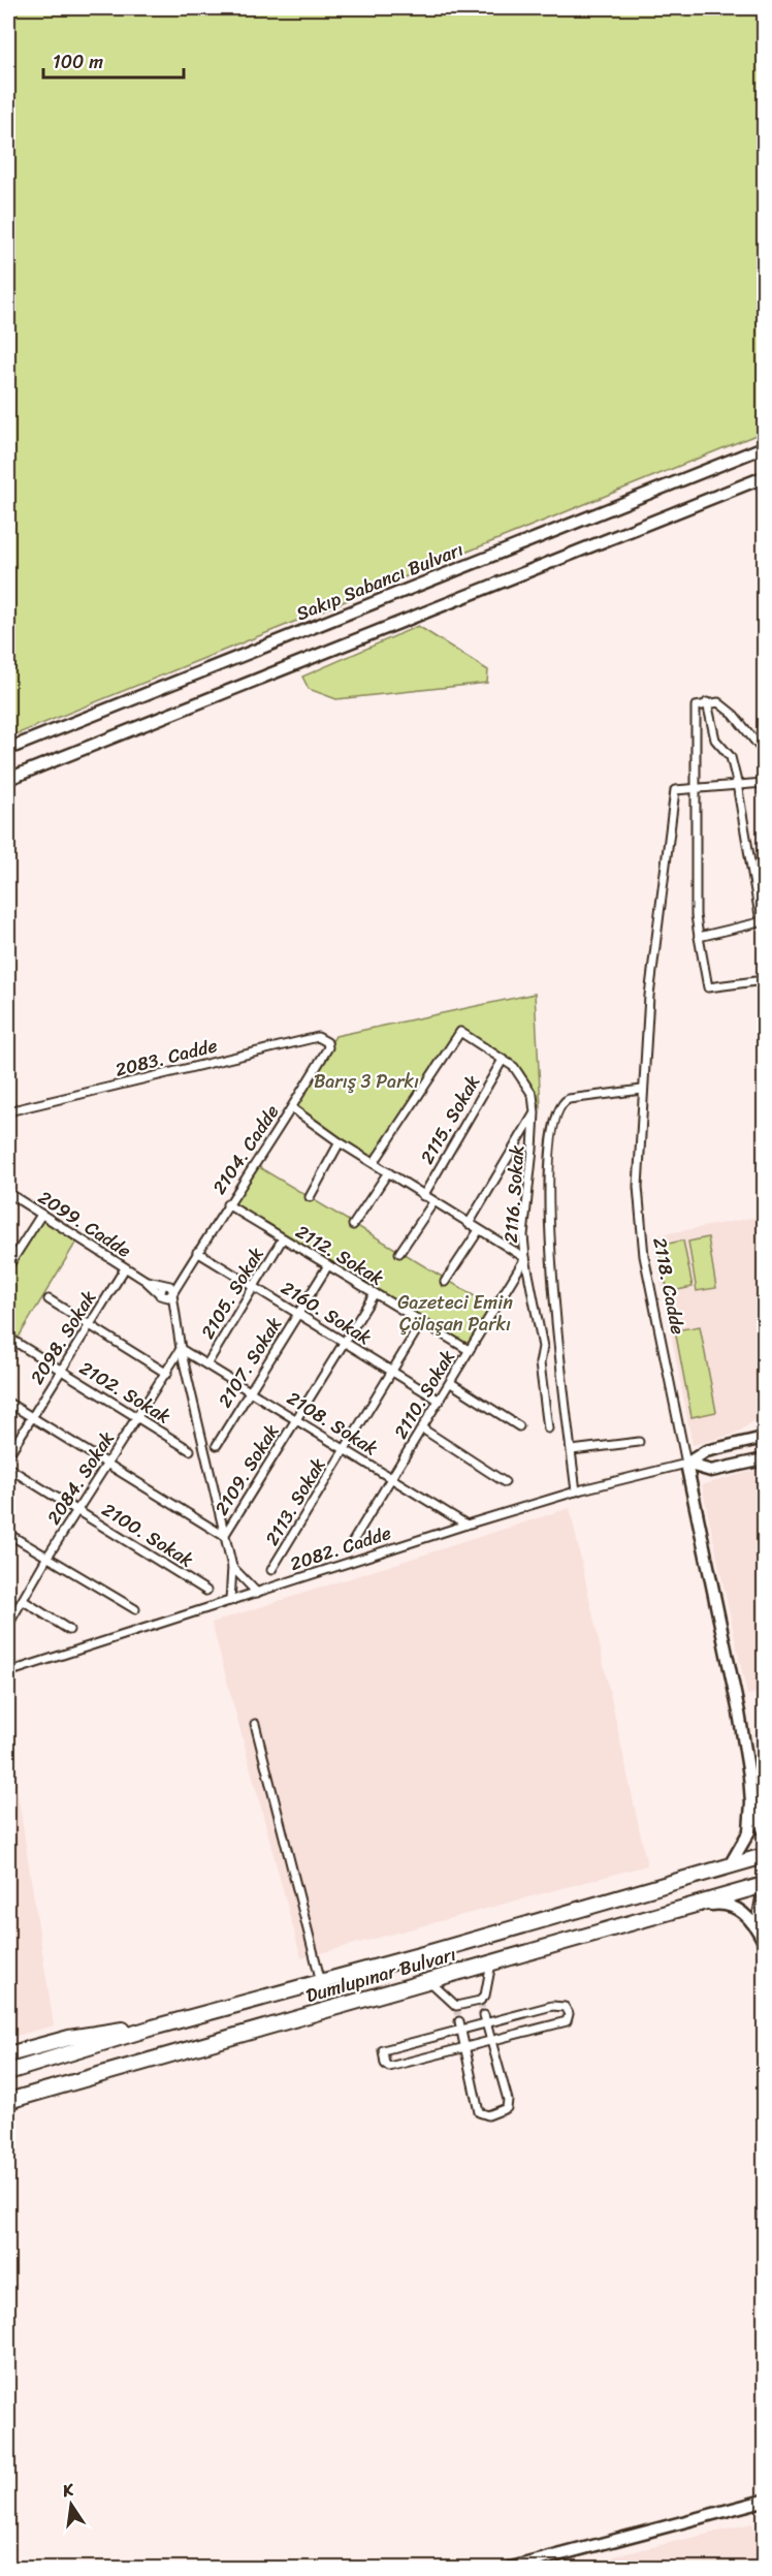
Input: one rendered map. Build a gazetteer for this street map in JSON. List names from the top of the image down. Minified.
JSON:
{"streets":{"highway":["Dumlupınar Bulvarı"],"main road":["Sakıp Sabancı Bulvarı","2118. Cadde"],"street":["2083. Cadde","2115. Sokak","2104. Cadde","2116. Sokak","2099. Cadde","2112. Sokak","2105. Sokak","2160. Sokak","2098. Sokak","2107. Sokak","2102. Sokak","2110. Sokak","2108. Sokak","2109. Sokak","2084. Sokak","2113. Sokak","2100. Sokak","2082. Cadde"]},"crossings":[["2083. Cadde","2104. Cadde"],["2115. Sokak","2116. Sokak"],["2104. Cadde","2099. Cadde"],["2104. Cadde","2112. Sokak"],["2104. Cadde","2160. Sokak"],["2116. Sokak","2110. Sokak"],["2099. Cadde","2098. Sokak"],["2112. Sokak","2105. Sokak"],["2112. Sokak","2107. Sokak"],["2112. Sokak","2110. Sokak"],["2112. Sokak","2109. Sokak"],["2112. Sokak","2113. Sokak"],["2118. Cadde","2082. Cadde"],["2105. Sokak","2160. Sokak"],["2105. Sokak","2108. Sokak"],["2160. Sokak","2107. Sokak"],["2160. Sokak","2110. Sokak"],["2160. Sokak","2109. Sokak"],["2160. Sokak","2113. Sokak"],["2098. Sokak","2102. Sokak"],["2107. Sokak","2108. Sokak"],["2102. Sokak","2084. Sokak"],["2110. Sokak","2108. Sokak"],["2108. Sokak","2109. Sokak"],["2108. Sokak","2084. Sokak"],["2108. Sokak","2113. Sokak"],["2108. Sokak","2082. Cadde"],["2084. Sokak","2100. Sokak"]],"parks":["Barış 3 Parkı","Gazeteci Emin Çölaşan Parkı"],"scale_bar":"100 m","north":"top"}
